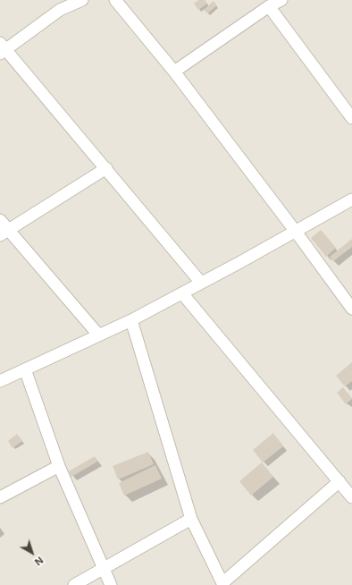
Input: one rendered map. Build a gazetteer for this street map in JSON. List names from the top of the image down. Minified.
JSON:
{"north":"bottom right"}
